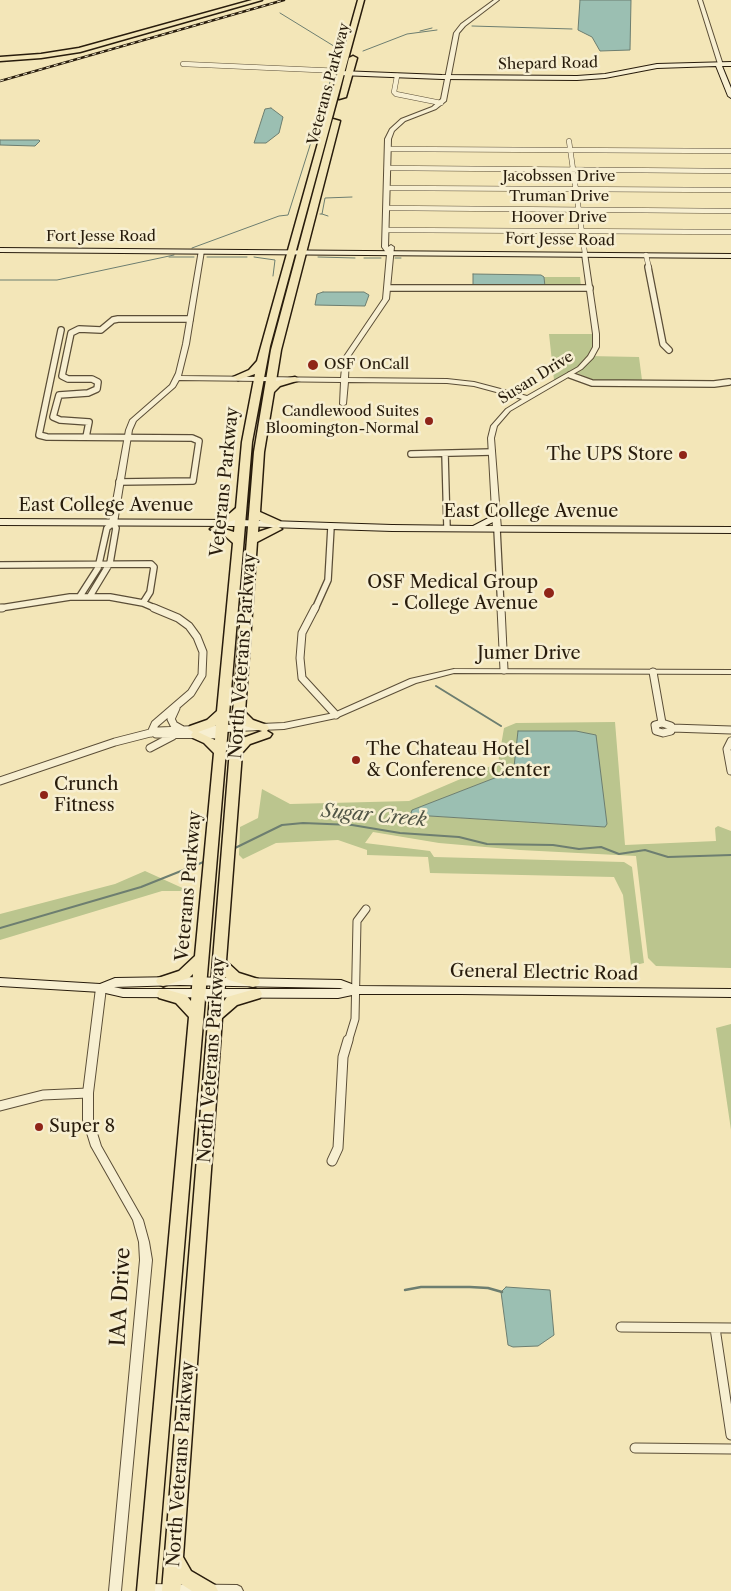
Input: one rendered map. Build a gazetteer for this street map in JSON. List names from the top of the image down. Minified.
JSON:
{"streets":{"highway":["Veterans Parkway","North Veterans Parkway"],"main road":["Shepard Road","Fort Jesse Road","East College Avenue","General Electric Road"],"street":["Jacobssen Drive","Truman Drive","Hoover Drive","Susan Drive","Jumer Drive","IAA Drive"]},"crossings":[["Shepard Road","Veterans Parkway"],["Veterans Parkway","Fort Jesse Road"],["Veterans Parkway","East College Avenue"],["Veterans Parkway","Jumer Drive"],["Veterans Parkway","North Veterans Parkway"],["Veterans Parkway","General Electric Road"],["Jacobssen Drive","Susan Drive"],["Truman Drive","Susan Drive"],["Hoover Drive","Susan Drive"],["Fort Jesse Road","Susan Drive"],["Susan Drive","East College Avenue"],["Susan Drive","Jumer Drive"],["East College Avenue","North Veterans Parkway"],["Jumer Drive","North Veterans Parkway"],["North Veterans Parkway","General Electric Road"],["General Electric Road","IAA Drive"]],"water":["Sugar Creek"],"places":["OSF OnCall","Candlewood Suites Bloomington-Normal","The UPS Store","OSF Medical Group - College Avenue","The Chateau Hotel & Conference Center","Crunch Fitness","Super 8"]}
